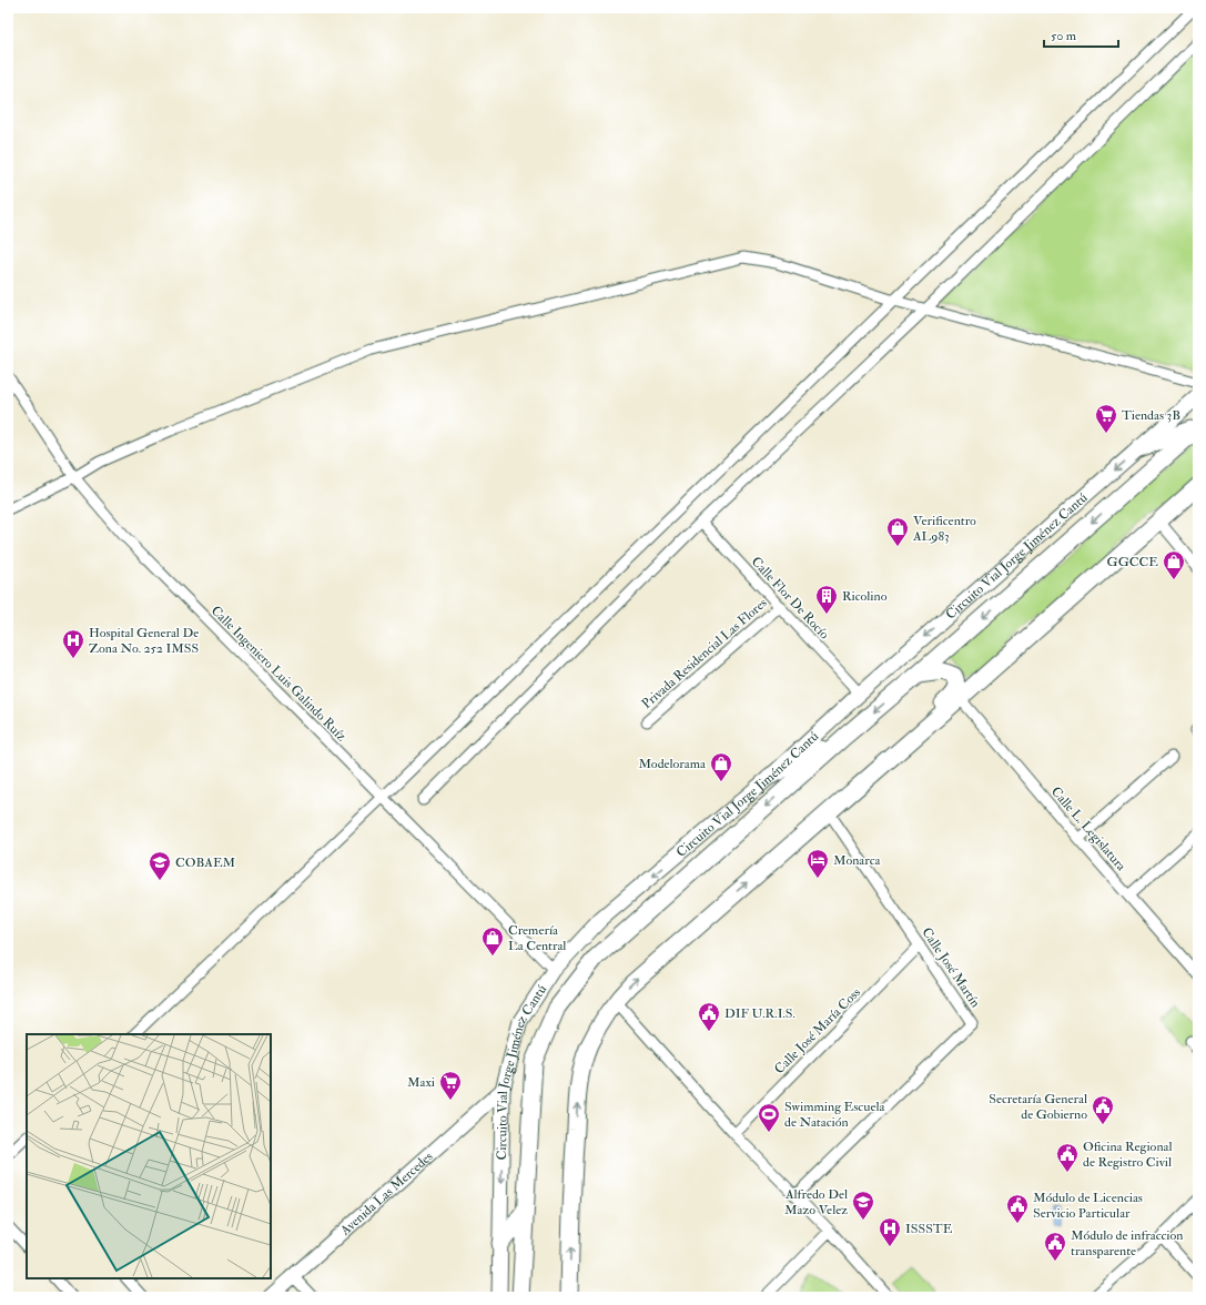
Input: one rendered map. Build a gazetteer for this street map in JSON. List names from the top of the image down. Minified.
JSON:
{"streets":{"main road":["Circuito Vial Jorge Jiménez Cantú"],"street":["Calle Flor De Rocío","Privada Residencial Las Flores","Calle Ingeniero Luis Galindo Ruíz","Calle L. Legislatura","Calle José Martín","Calle José María Coss","Avenida Las Mercedes"]},"crossings":[["Circuito Vial Jorge Jiménez Cantú","Calle Flor De Rocío"],["Circuito Vial Jorge Jiménez Cantú","Calle Ingeniero Luis Galindo Ruíz"],["Circuito Vial Jorge Jiménez Cantú","Avenida Las Mercedes"],["Calle Flor De Rocío","Privada Residencial Las Flores"],["Calle José Martín","Calle José María Coss"]],"one_way":["Circuito Vial Jorge Jiménez Cantú"],"places":{"supermarket":["Tiendas 3B","Maxi"],"shop":["Verificentro AL983","GGCCE","Modelorama","Cremería La Central"],"building":["Ricolino"],"hospital":["Hospital General De Zona No. 252 IMSS","ISSSTE"],"hotel":["Monarca"],"school or university":["COBAEM","Alfredo Del Mazo Velez"],"public building":["DIF U.R.I.S.","Secretaría General de Gobierno","Oficina Regional de Registro Civil","Módulo de Licencias Servicio Particular","Módulo de infraccion transparente"],"sports":["Swimming Escuela de Natación"]},"scale_bar":"50 m"}
